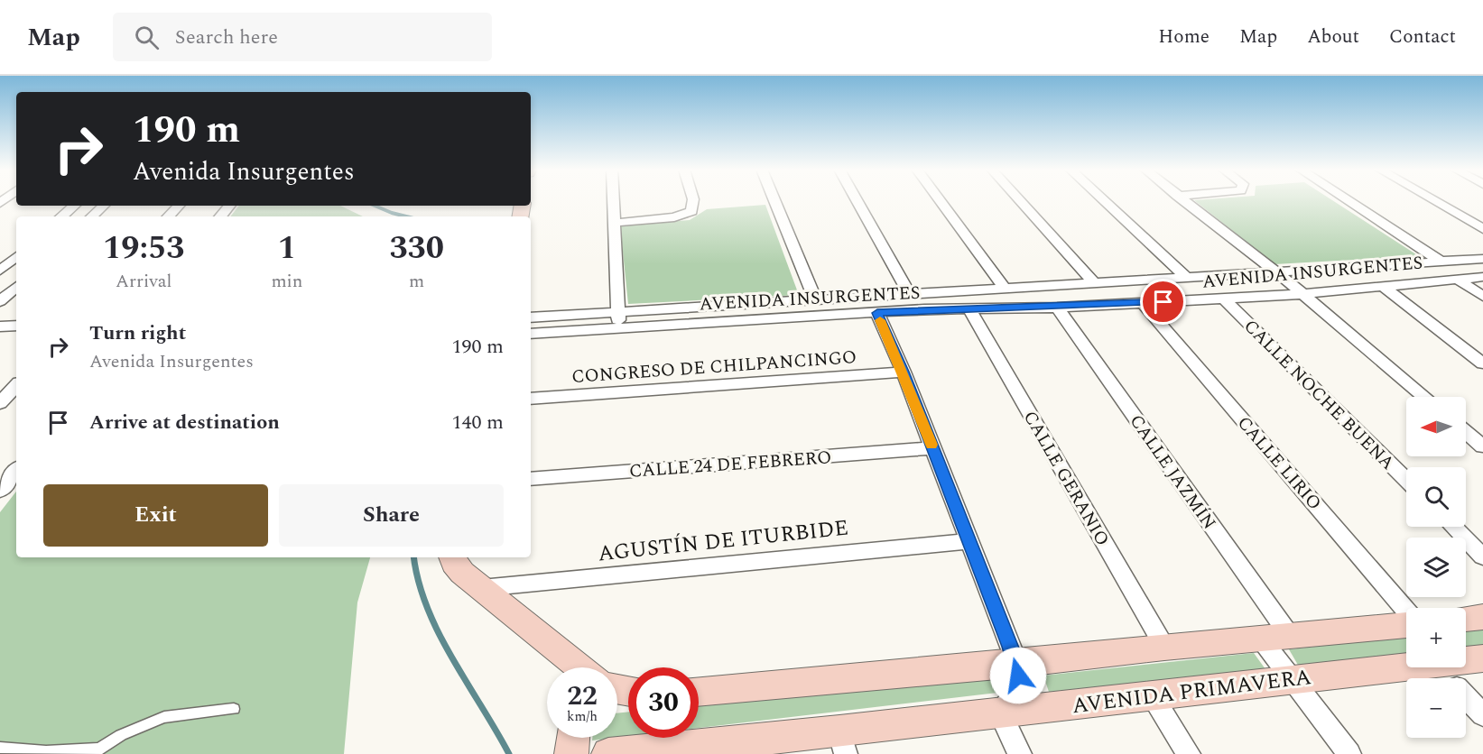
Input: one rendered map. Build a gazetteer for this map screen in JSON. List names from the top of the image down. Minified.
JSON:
{"streets":{"street":["AVENIDA INSURGENTES","CONGRESO DE CHILPANCINGO","CALLE NOCHE BUENA","CALLE LIRIO","CALLE 24 DE FEBRERO","CALLE JAZMÍN","CALLE GERANIO","AGUSTÍN DE ITURBIDE","AVENIDA PRIMAVERA"]},"crossings":[["AVENIDA INSURGENTES","CALLE NOCHE BUENA"],["AVENIDA INSURGENTES","CALLE LIRIO"],["AVENIDA INSURGENTES","CALLE JAZMÍN"],["AVENIDA INSURGENTES","CALLE GERANIO"]],"north":"left","page":{"header":"Map","search":"Search here","nav":["Home","Map","About","Contact"],"turn":["190 m","Avenida Insurgentes"],"eta":["19:53","Arrival","1","min","330","m"],"list":[{"name":"Turn right","note":"Avenida Insurgentes","value":"190 m"},{"name":"Arrive at destination","value":"140 m"}],"map_buttons":["+","−"],"buttons":["Exit","Share"],"speed":"22 km/h","limit":"30"}}
